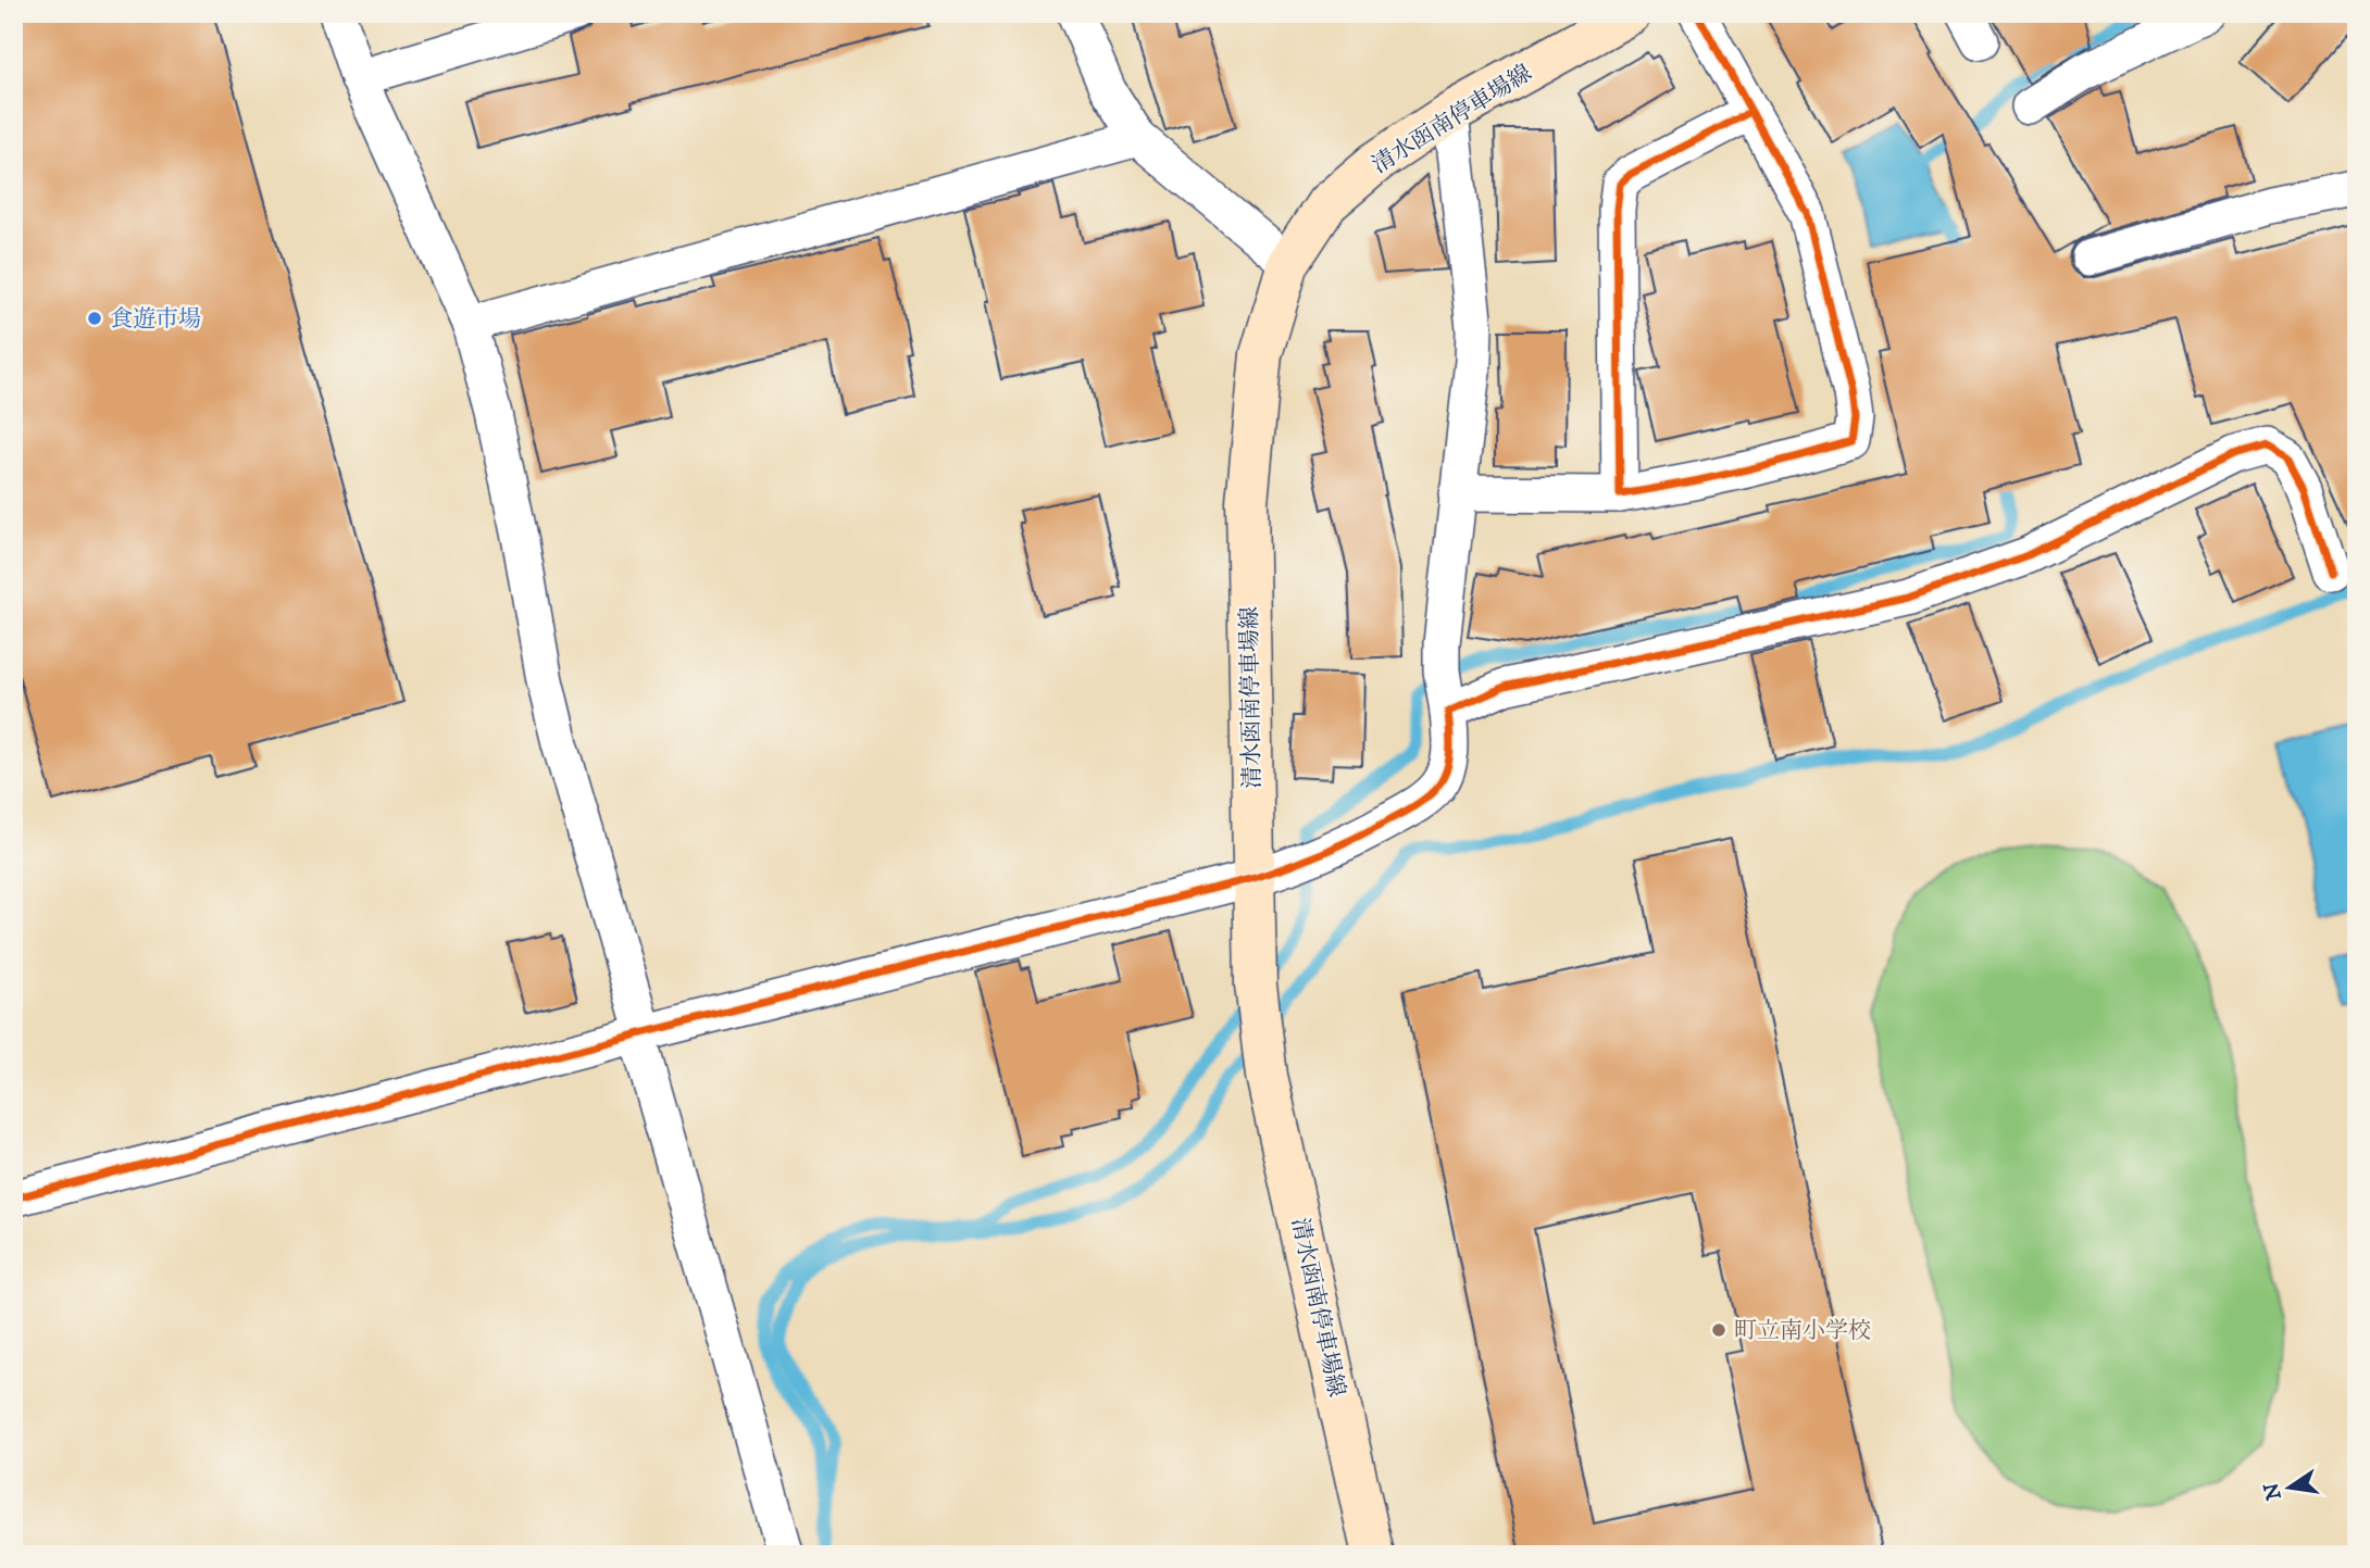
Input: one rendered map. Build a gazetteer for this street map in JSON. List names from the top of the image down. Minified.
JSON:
{"streets":{"main road":["清水函南停車場線"]},"places":["食遊市場","町立南小学校"],"north":"left"}
